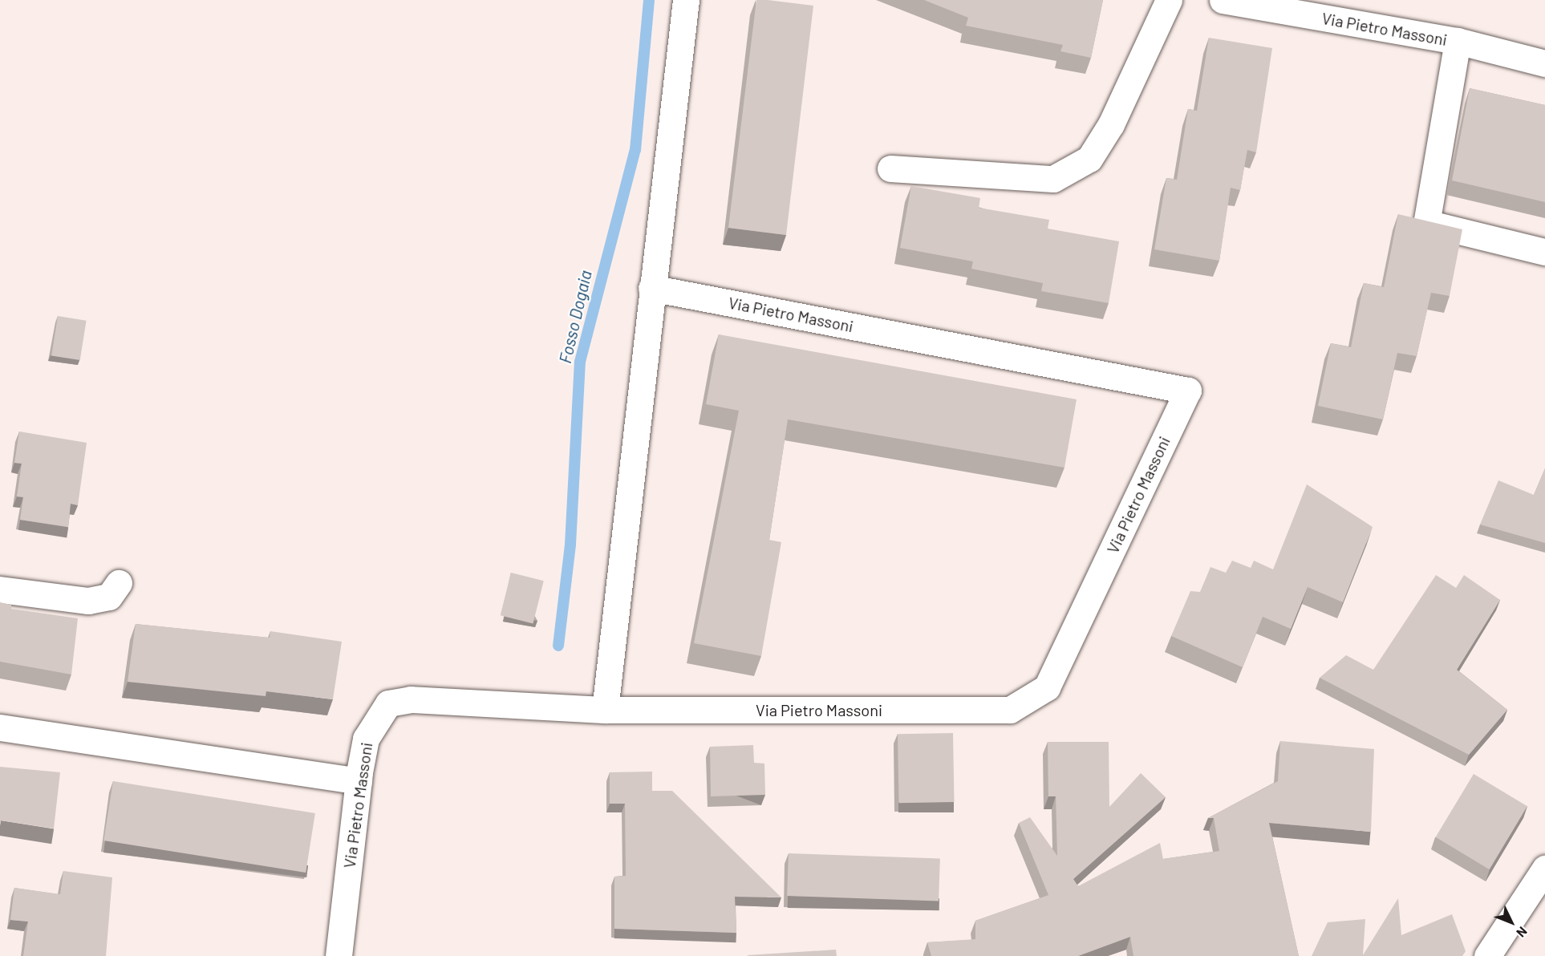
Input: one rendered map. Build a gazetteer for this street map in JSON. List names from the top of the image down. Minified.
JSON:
{"streets":{"street":["Via Pietro Massoni"]},"water":["Fosso Dogaia"],"north":"bottom right"}
